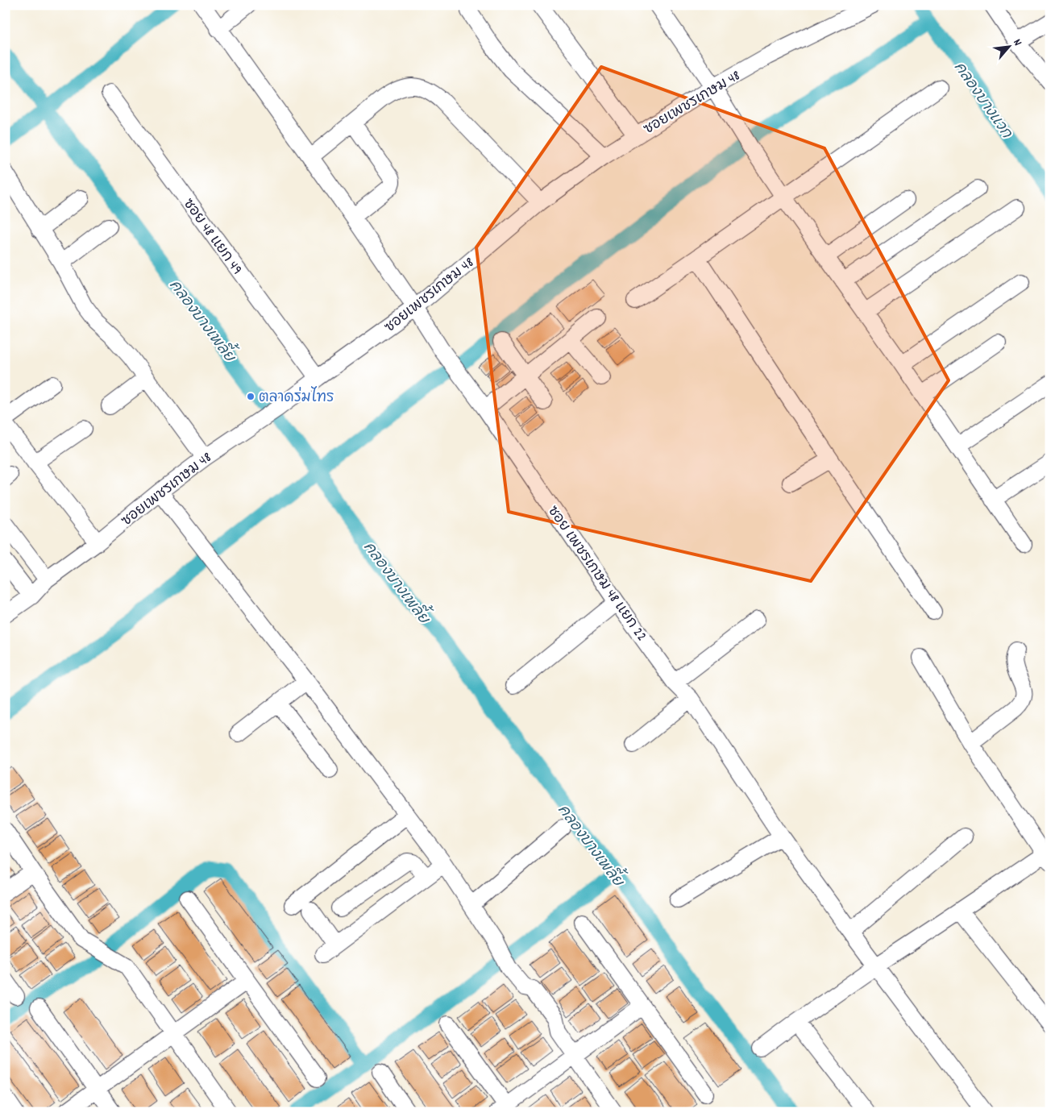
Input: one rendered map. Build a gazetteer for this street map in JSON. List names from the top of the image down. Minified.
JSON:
{"streets":{"street":["ซอยเพชรเกษม 48","ซอย 48 แยก 49","ซอย เพชรเกษม 48 แยก 22"]},"crossings":[["ซอยเพชรเกษม 48","ซอย 48 แยก 49"],["ซอยเพชรเกษม 48","ซอย เพชรเกษม 48 แยก 22"]],"water":["คลองบางแวก","คลองบางเพลี้ย"],"places":["ตลาดร่มไทร"],"north":"top right"}
